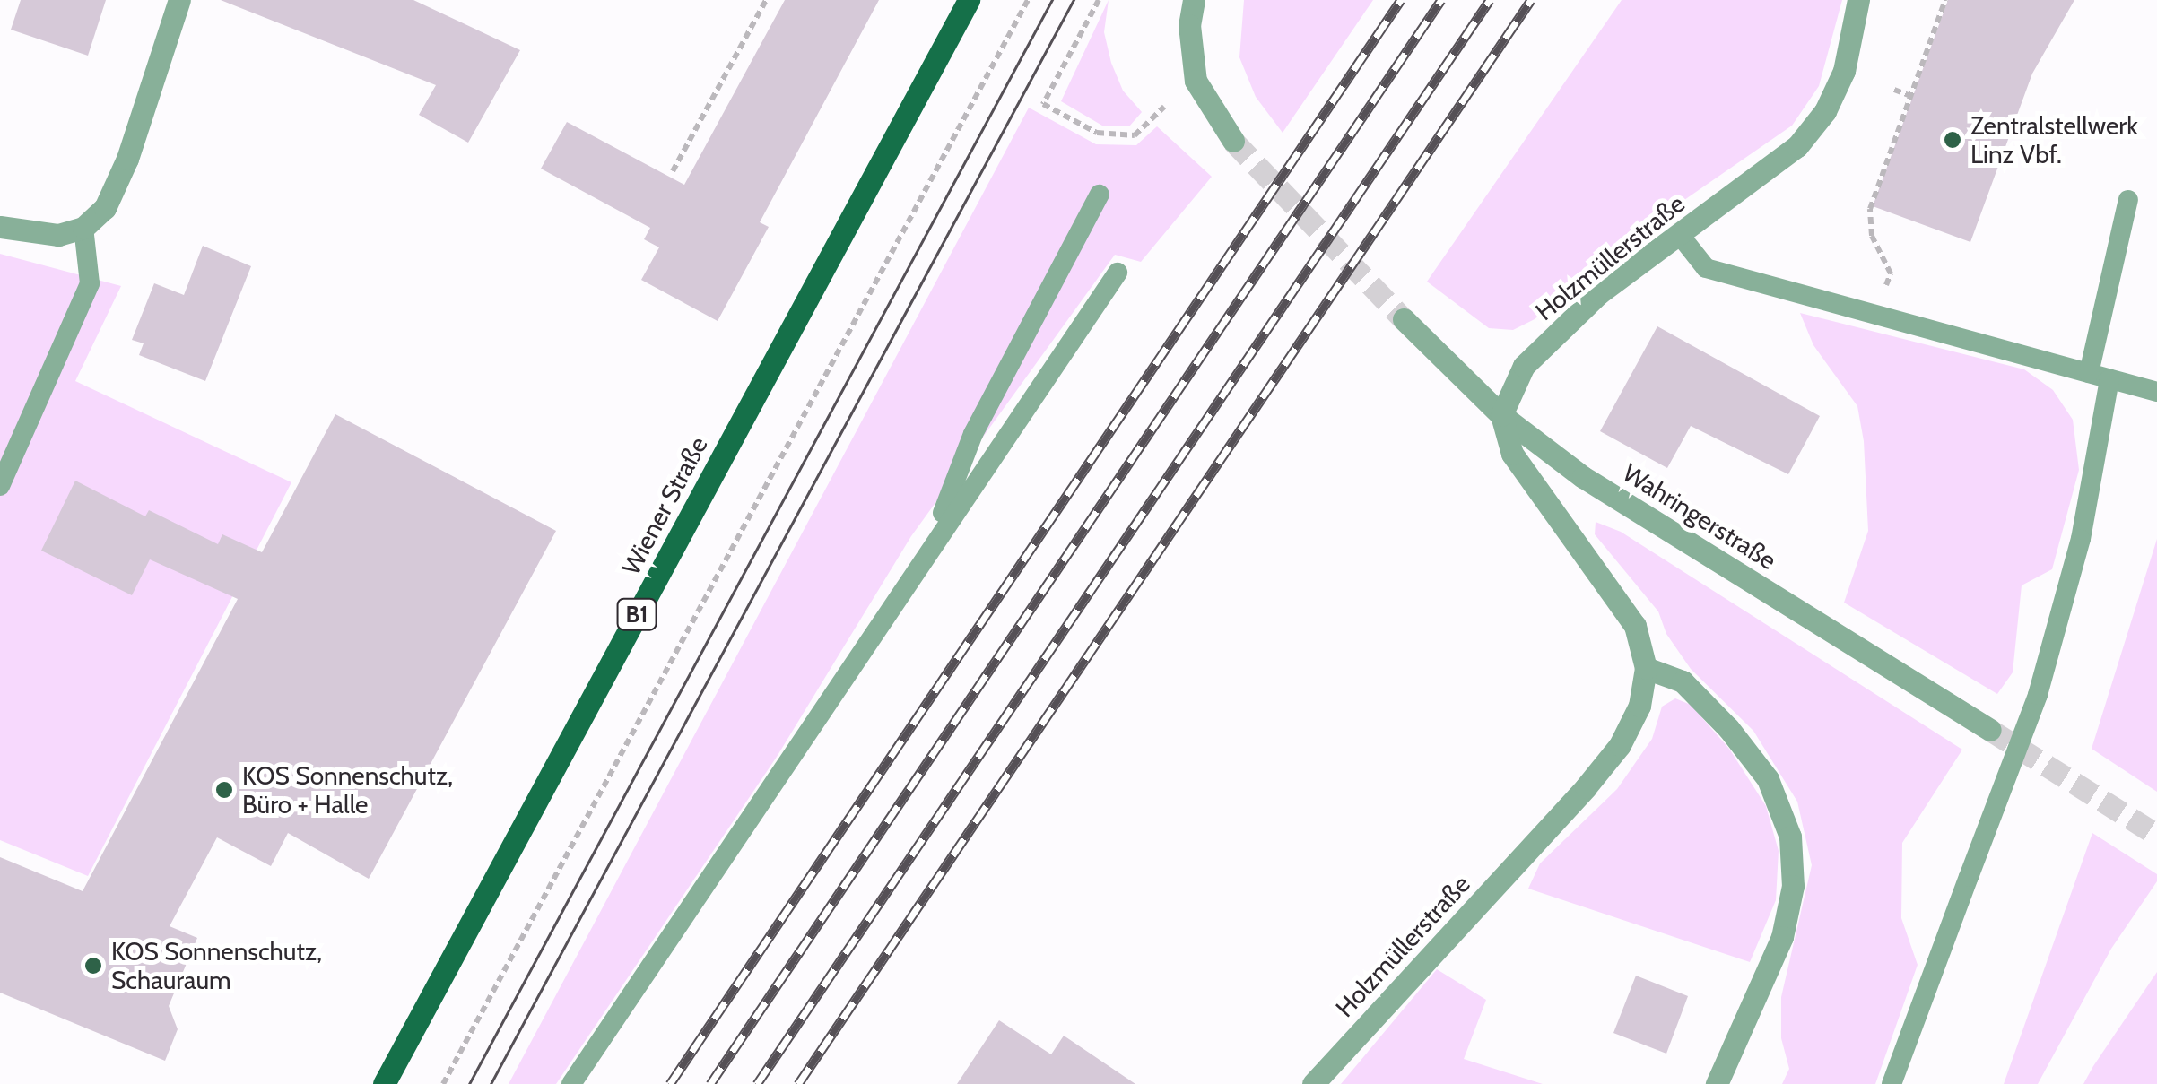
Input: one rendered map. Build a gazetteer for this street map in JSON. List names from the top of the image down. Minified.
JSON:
{"streets":{"main road":["Wiener Straße","B1"],"street":["Holzmüllerstraße","Wahringerstraße"]},"crossings":[["Holzmüllerstraße","Wahringerstraße"]],"places":["Zentralstellwerk Linz Vbf.","KOS Sonnenschutz, Büro + Halle","KOS Sonnenschutz, Schauraum"]}
